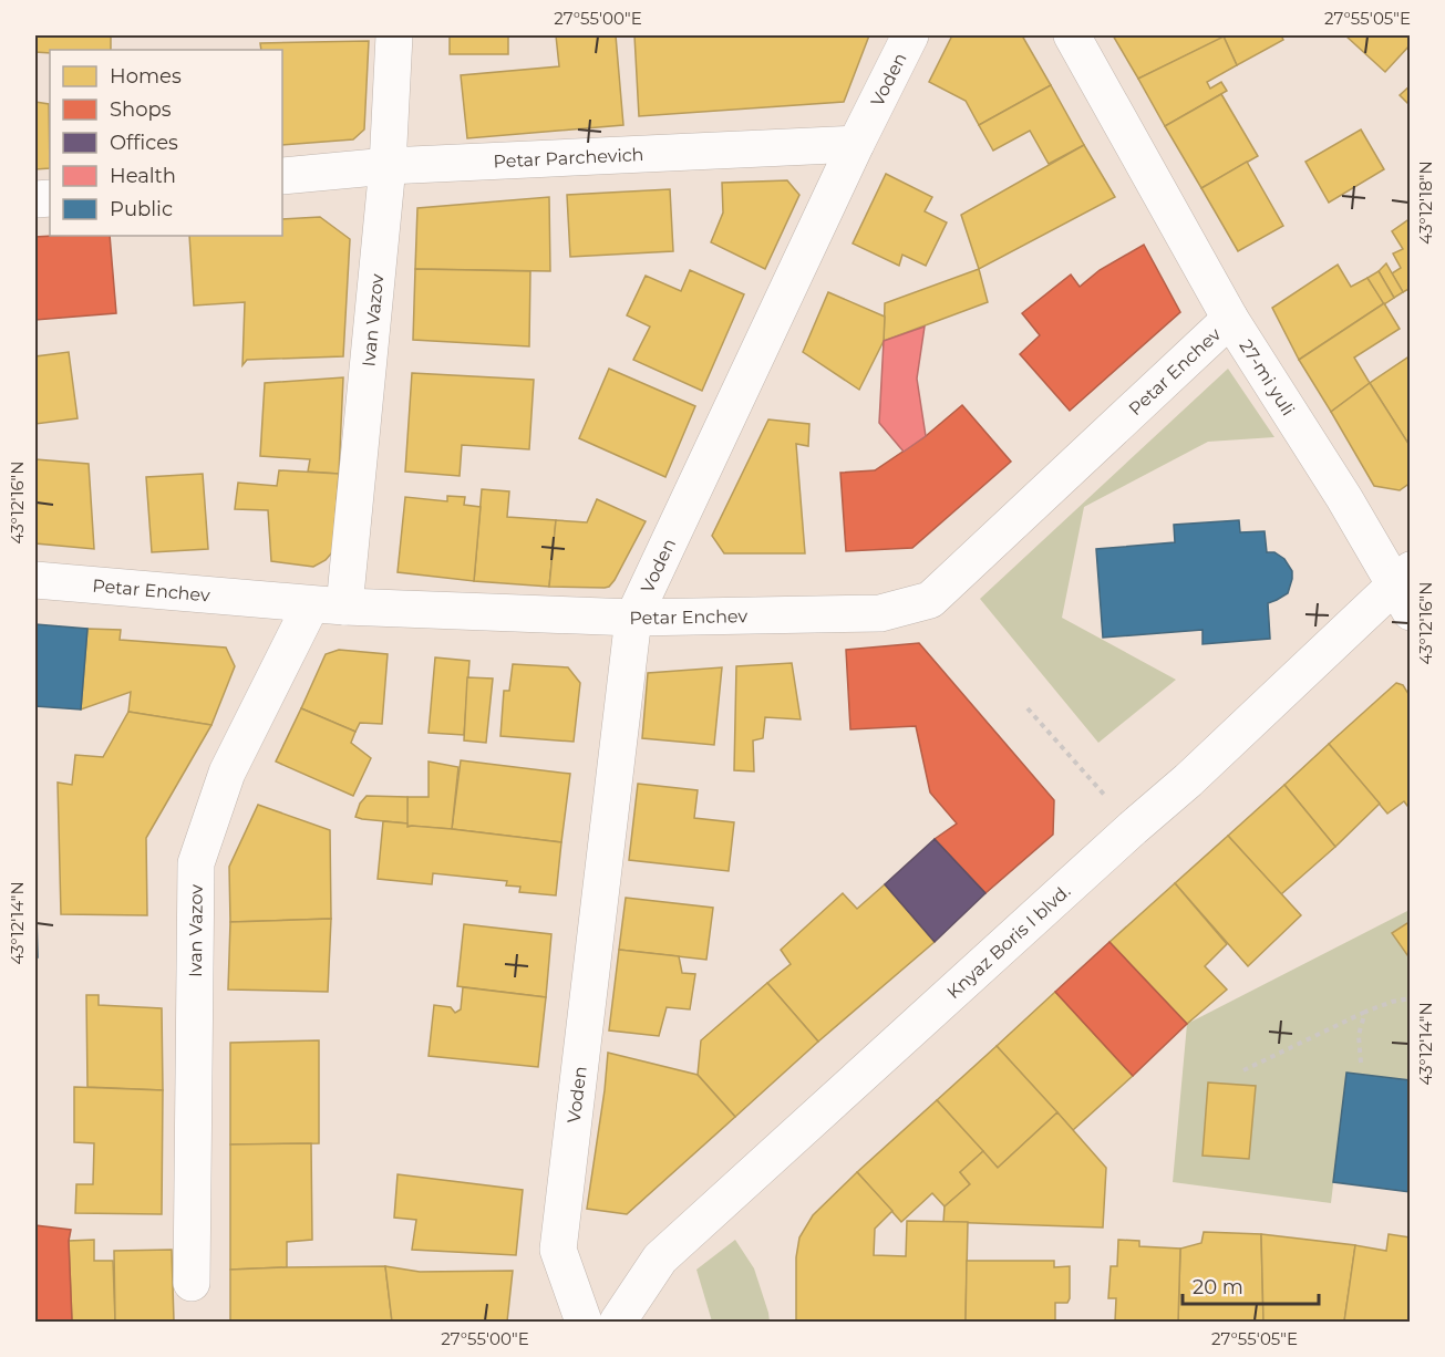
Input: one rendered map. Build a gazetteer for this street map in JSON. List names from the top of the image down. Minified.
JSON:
{"streets":{"street":["Voden","Petar Parchevich","Ivan Vazov","Petar Enchev","27-mi yuli","Knyaz Boris I blvd."]},"crossings":[["Voden","Petar Parchevich"],["Voden","Petar Enchev"],["Petar Parchevich","Ivan Vazov"],["Ivan Vazov","Petar Enchev"],["Petar Enchev","27-mi yuli"],["27-mi yuli","Knyaz Boris I blvd."]],"legend":["Homes","Shops","Offices","Health","Public"],"scale_bar":"20 m","coordinates":["27°55'00\"E","27°55'05\"E","43°12'18\"N","43°12'16\"N","43°12'14\"N"]}
